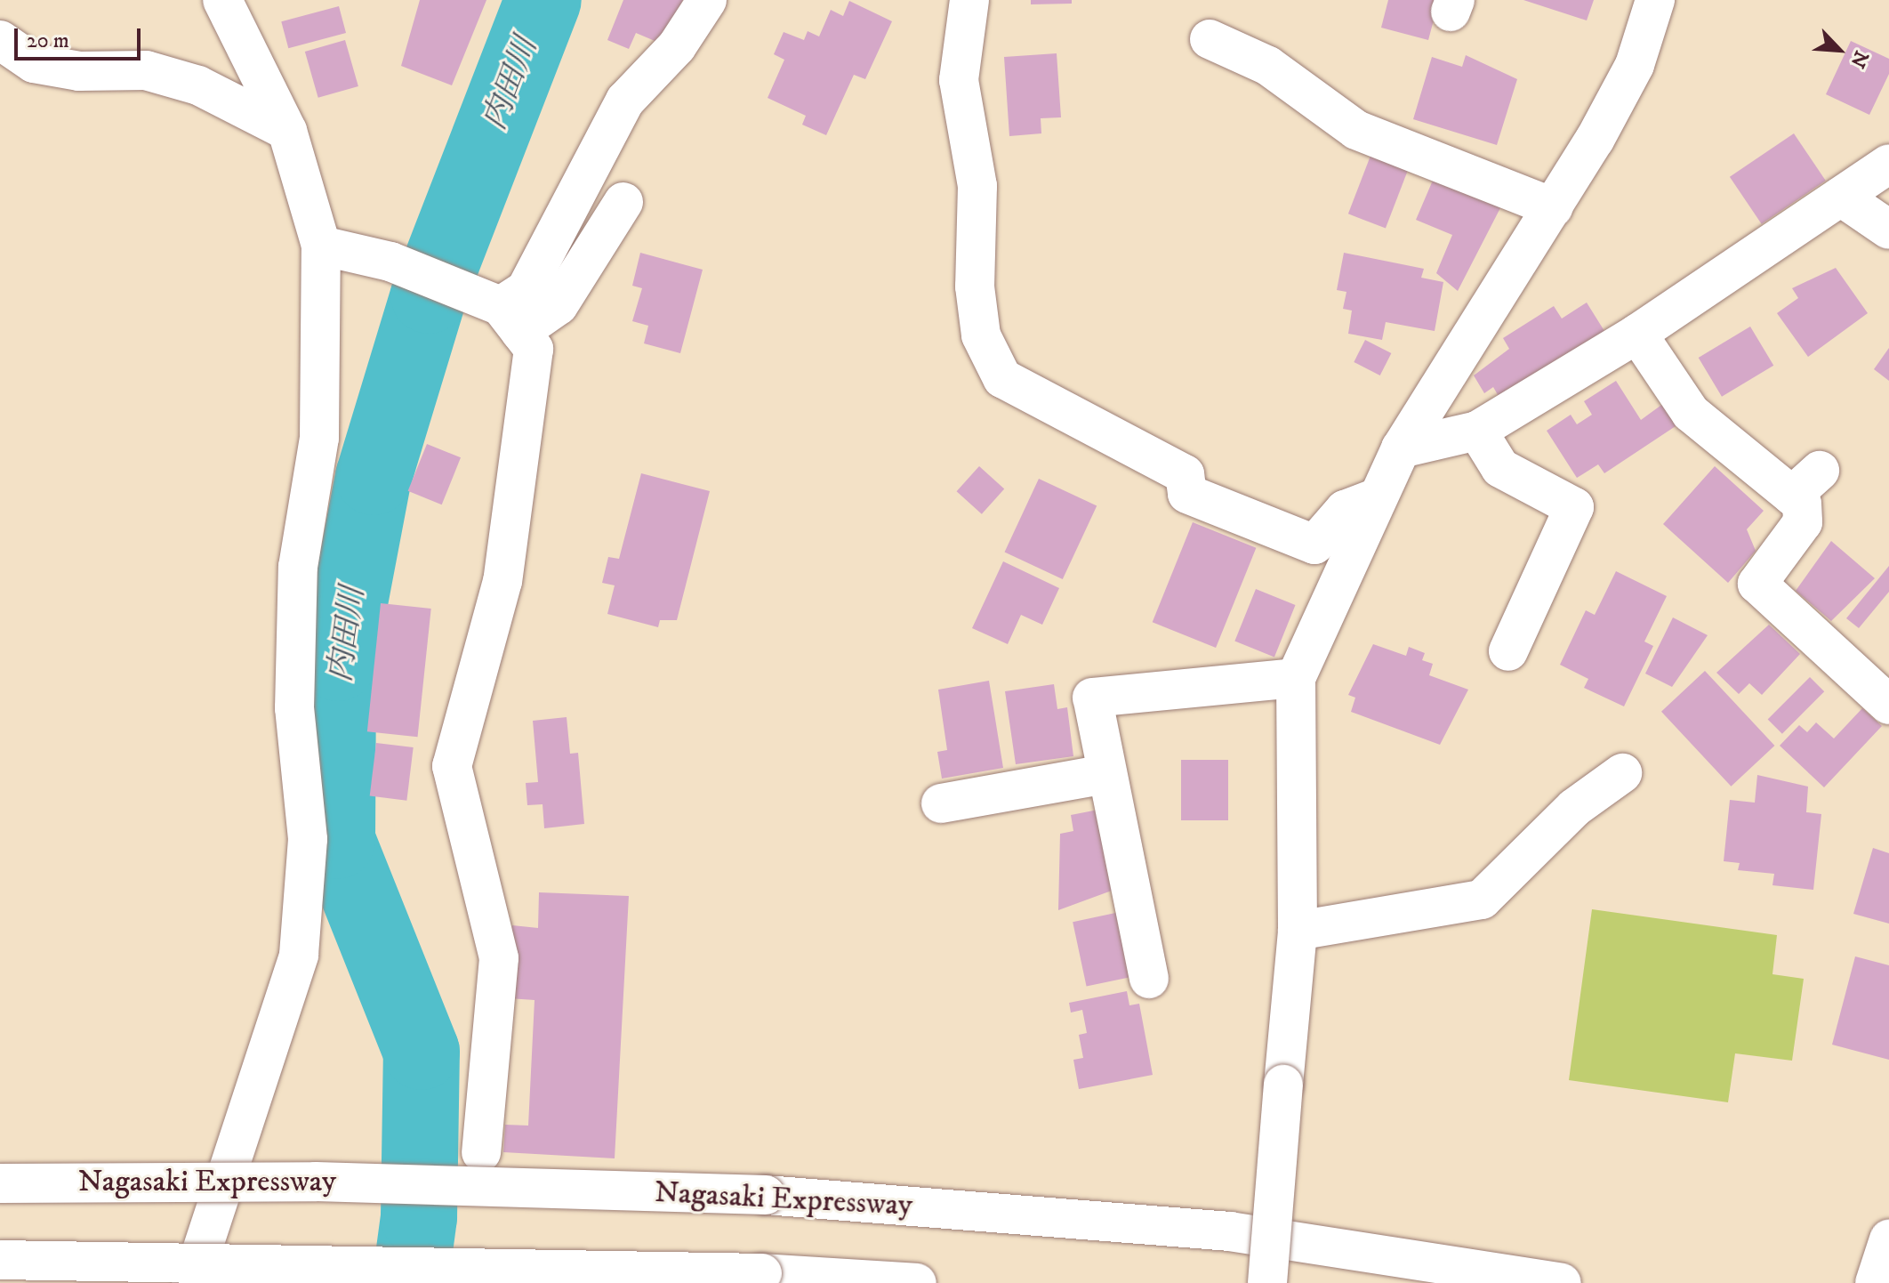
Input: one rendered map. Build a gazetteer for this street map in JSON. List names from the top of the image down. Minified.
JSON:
{"streets":{"main road":["Nagasaki Expressway"]},"water":["内田川"],"scale_bar":"20 m","north":"bottom right"}
